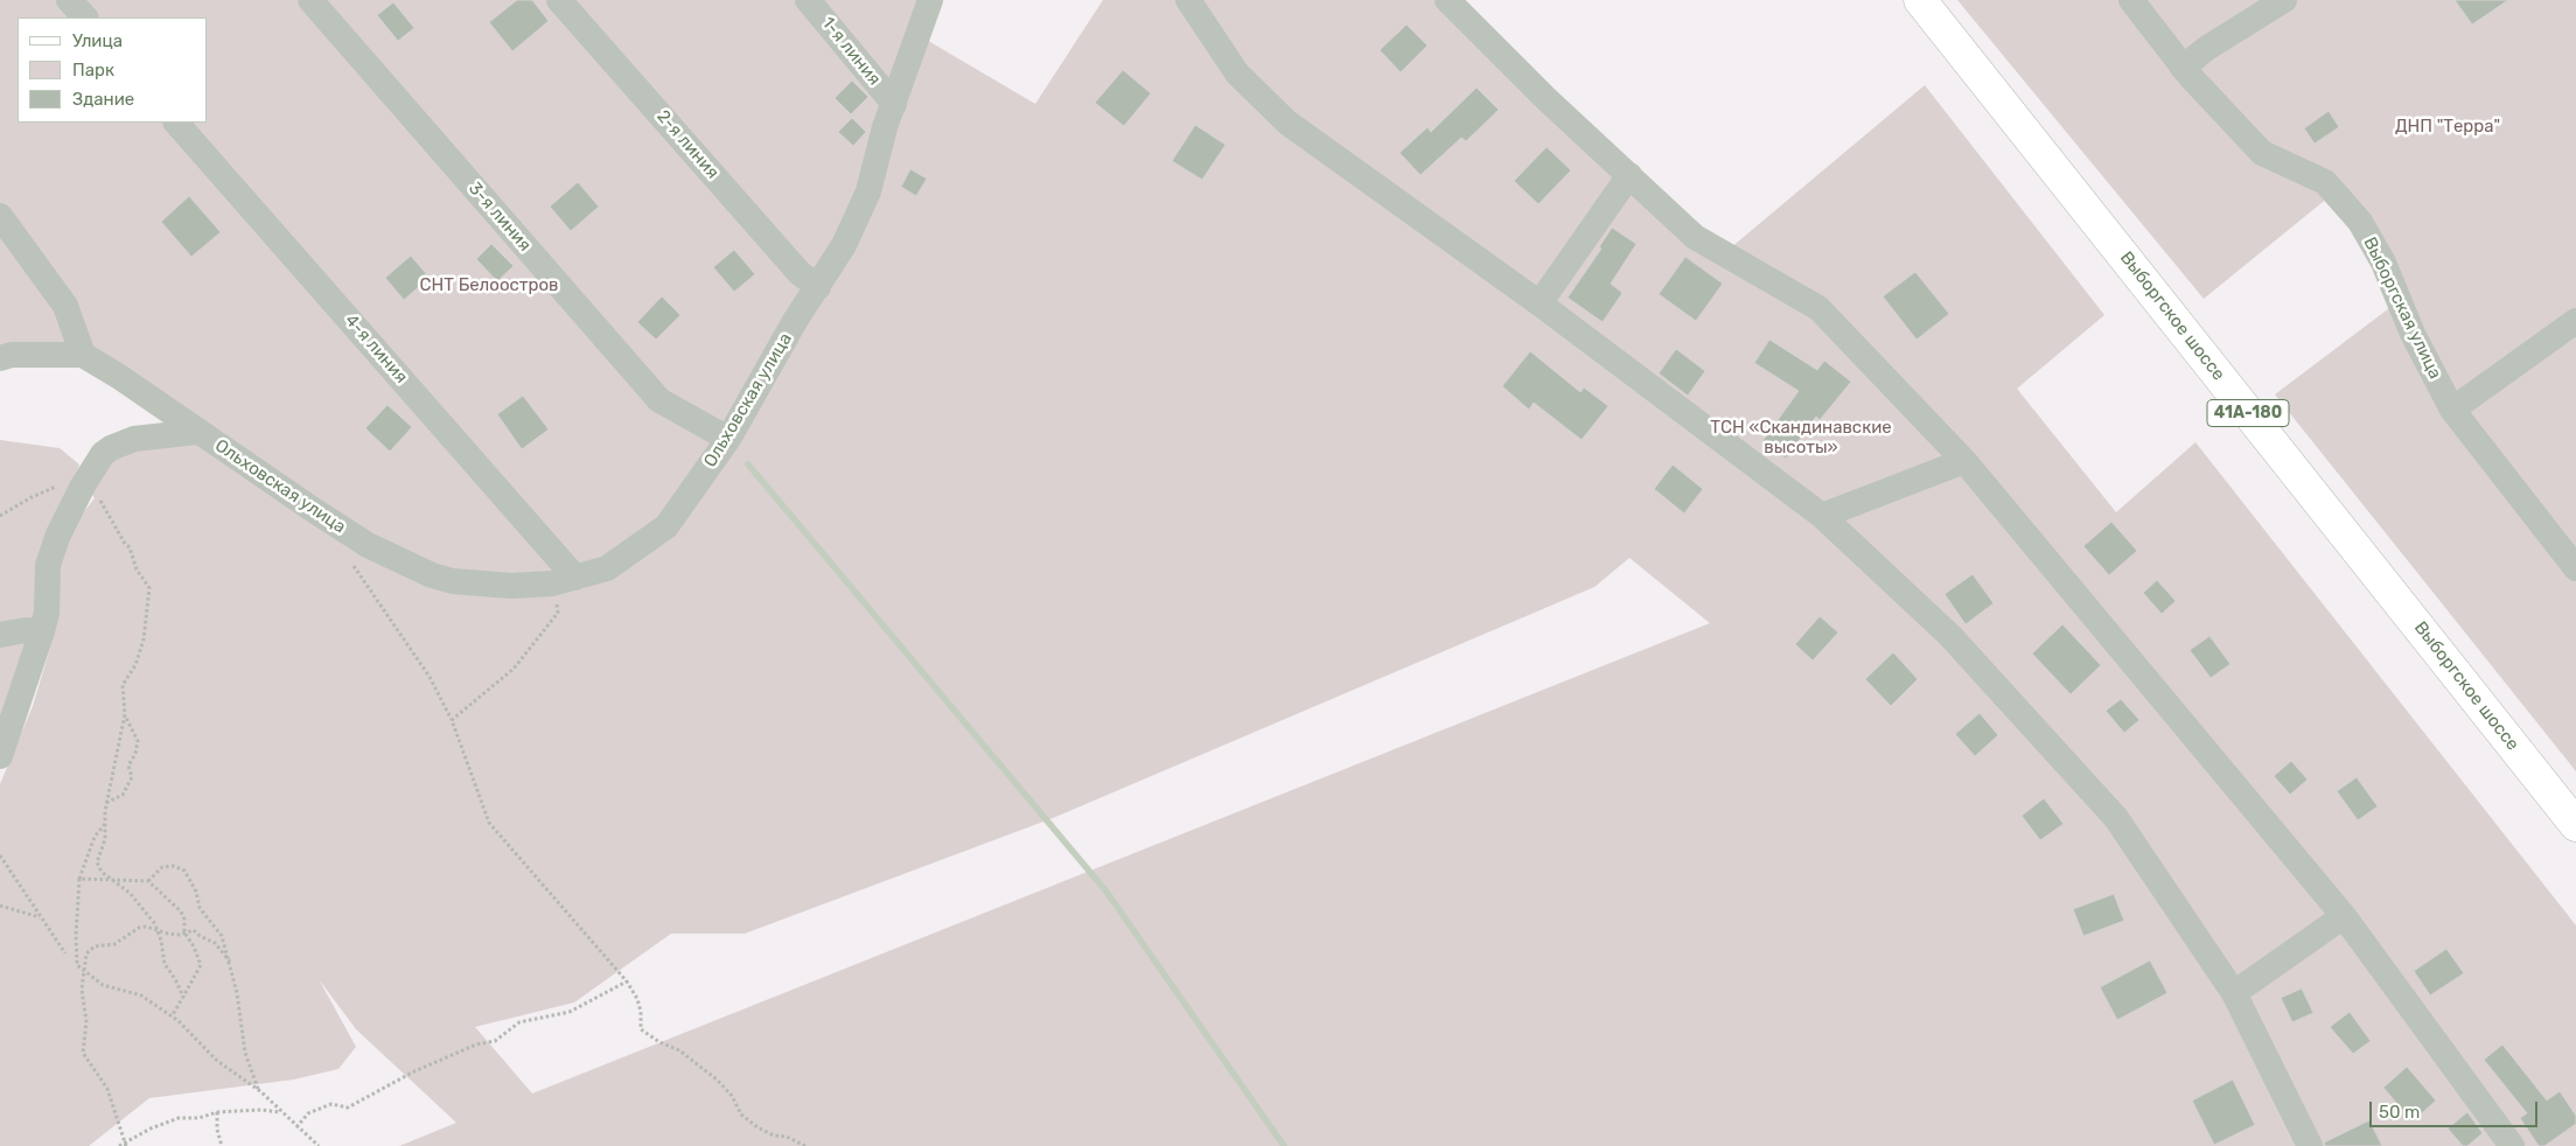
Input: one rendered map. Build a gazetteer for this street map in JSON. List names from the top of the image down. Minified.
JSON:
{"streets":{"main road":["Выборгское шоссе","41А-180"],"street":["1-я линия","2-я линия","3-я линия","Выборгская улица","4-я линия","Ольховская улица"]},"crossings":[["1-я линия","Ольховская улица"],["2-я линия","Ольховская улица"],["3-я линия","Ольховская улица"],["4-я линия","Ольховская улица"]],"parks":["ДНП \"Терра\"","СНТ Белоостров","ТСН «Скандинавские высоты»"],"legend":["Улица","Парк","Здание"],"scale_bar":"50 m"}
